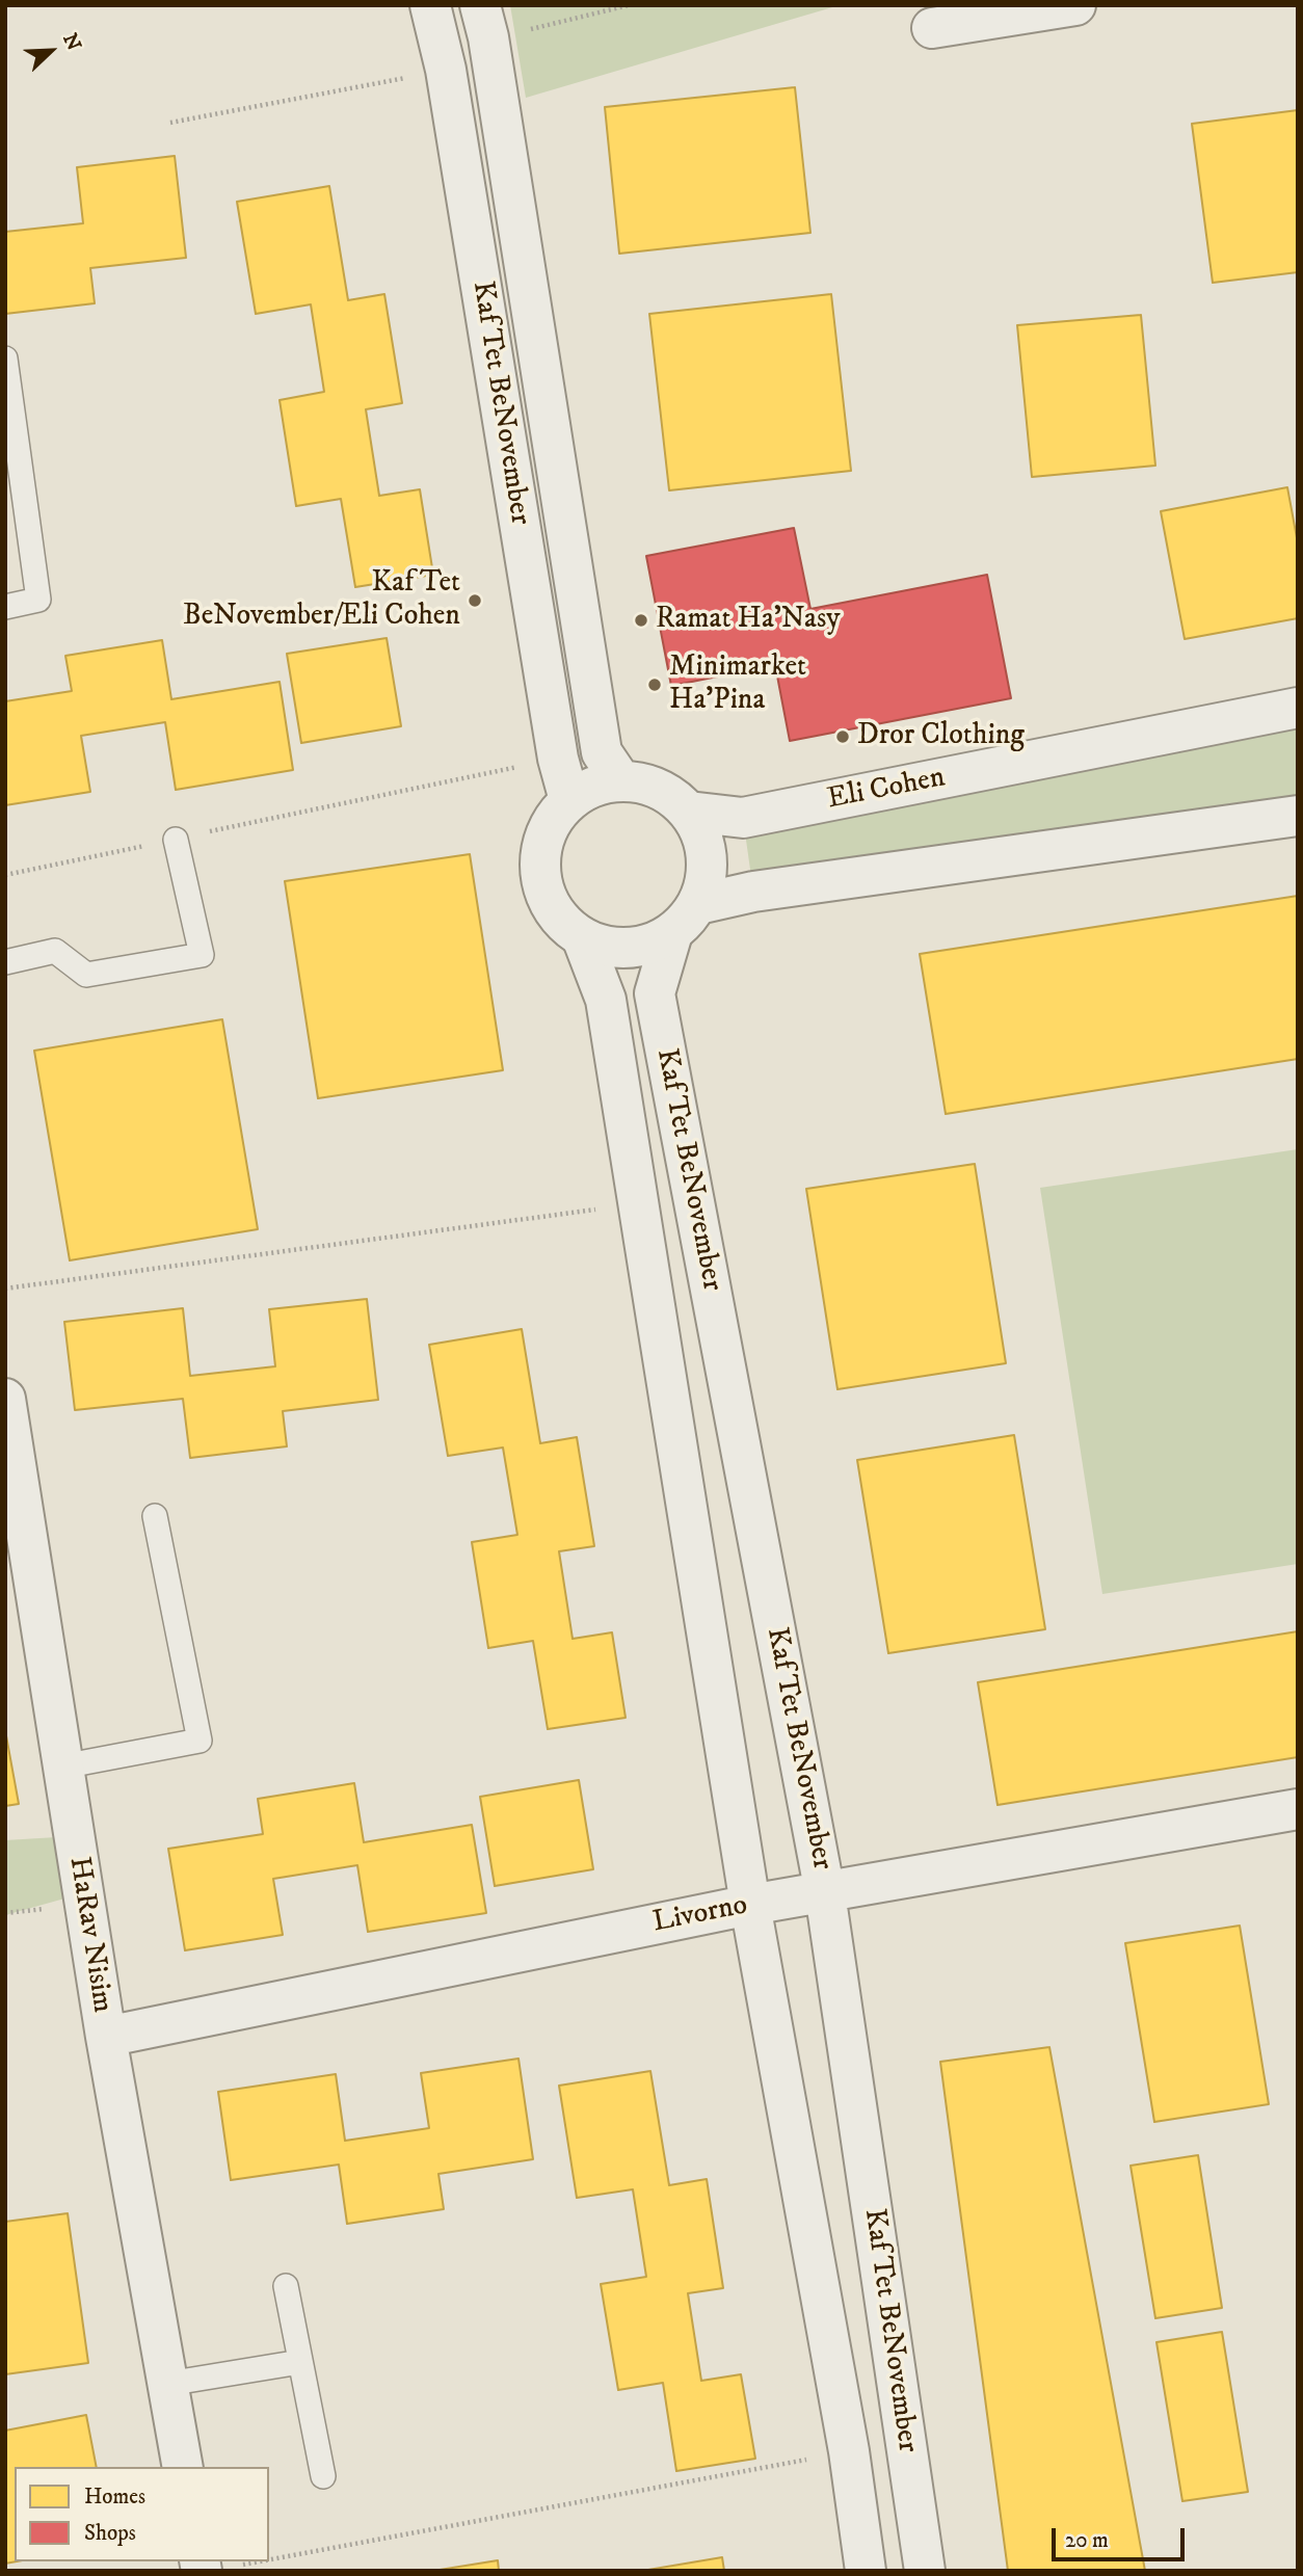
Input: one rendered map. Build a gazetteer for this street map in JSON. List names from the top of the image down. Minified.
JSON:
{"streets":{"street":["Kaf Tet BeNovember","Eli Cohen","Livorno","HaRav Nisim"]},"crossings":[["Kaf Tet BeNovember","Eli Cohen"],["Kaf Tet BeNovember","Livorno"],["Livorno","HaRav Nisim"]],"places":["Kaf Tet BeNovember/Eli Cohen","Ramat Ha'Nasy","Minimarket Ha'Pina","Dror Clothing"],"legend":["Homes","Shops"],"scale_bar":"20 m","north":"top right"}
